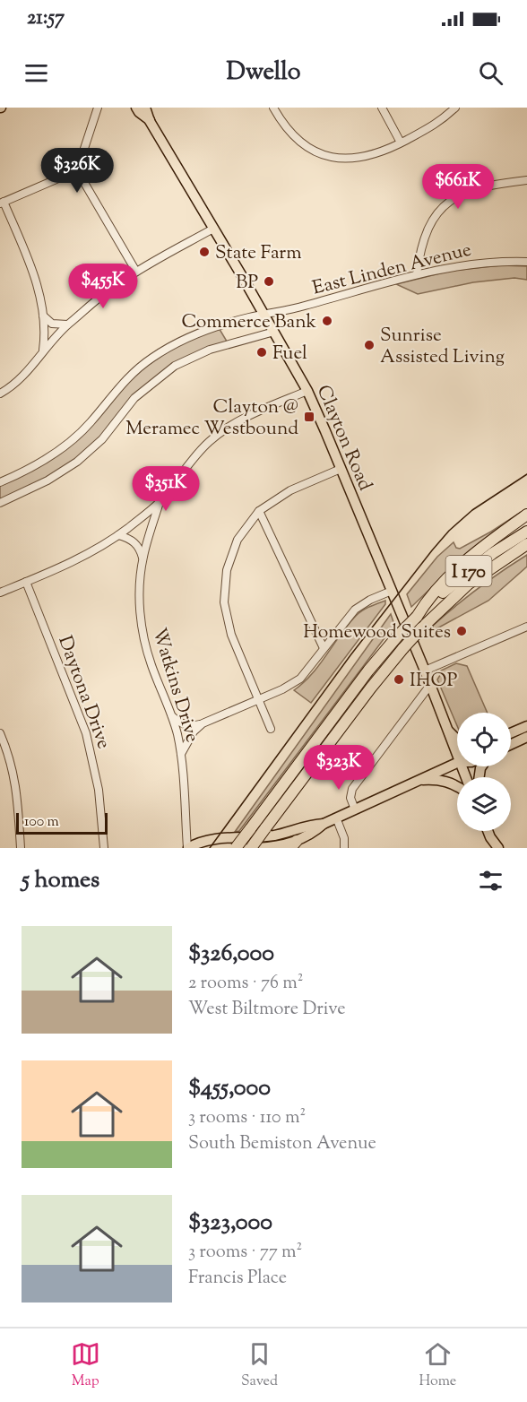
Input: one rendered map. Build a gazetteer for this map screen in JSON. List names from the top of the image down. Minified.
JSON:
{"streets":{"highway":["I 170"],"main road":["Clayton Road"],"street":["East Linden Avenue","Watkins Drive","Daytona Drive"]},"crossings":[["East Linden Avenue","Clayton Road"]],"places":{"other":["State Farm","BP","Commerce Bank","Sunrise Assisted Living","Fuel","Homewood Suites","IHOP"],"transit":["Clayton @ Meramec Westbound"]},"scale_bar":"100 m","page":{"status":"21:57","header":"Dwello","price":["$326K","$661K","$455K","$351K","$323K"],"scale":"100 m","heading":"5 homes","list":[{"name":"$326,000","note":"2 rooms · 76 m² · West Biltmore Drive"},{"name":"$455,000","note":"3 rooms · 110 m² · South Bemiston Avenue"},{"name":"$323,000","note":"3 rooms · 77 m² · Francis Place"}],"tabs":["Map","Saved","Home"]}}
